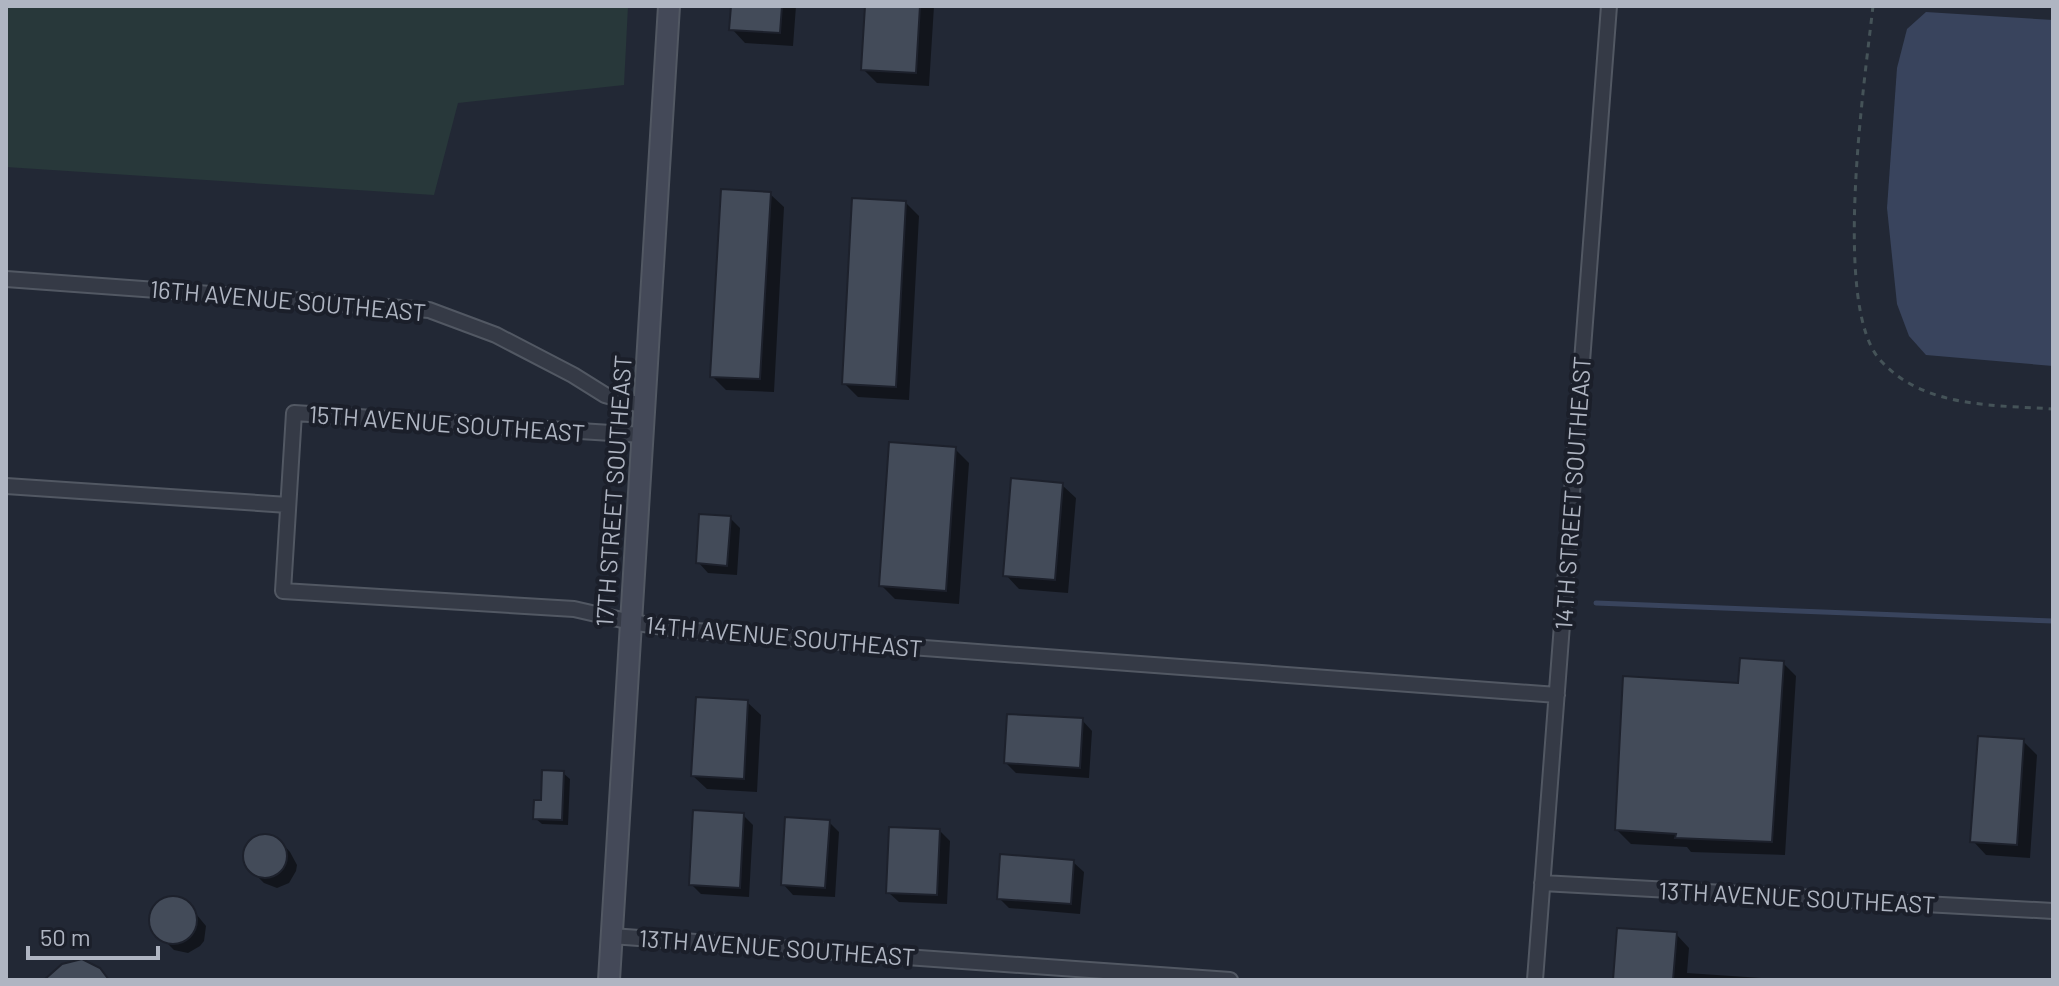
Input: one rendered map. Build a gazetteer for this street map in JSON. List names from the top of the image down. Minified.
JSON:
{"streets":{"street":["16TH AVENUE SOUTHEAST","15TH AVENUE SOUTHEAST","17TH STREET SOUTHEAST","14TH STREET SOUTHEAST","14TH AVENUE SOUTHEAST","13TH AVENUE SOUTHEAST"]},"crossings":[["16TH AVENUE SOUTHEAST","17TH STREET SOUTHEAST"],["15TH AVENUE SOUTHEAST","17TH STREET SOUTHEAST"],["15TH AVENUE SOUTHEAST","14TH AVENUE SOUTHEAST"],["17TH STREET SOUTHEAST","14TH AVENUE SOUTHEAST"],["17TH STREET SOUTHEAST","13TH AVENUE SOUTHEAST"],["14TH STREET SOUTHEAST","14TH AVENUE SOUTHEAST"],["14TH STREET SOUTHEAST","13TH AVENUE SOUTHEAST"]],"scale_bar":"50 m"}
